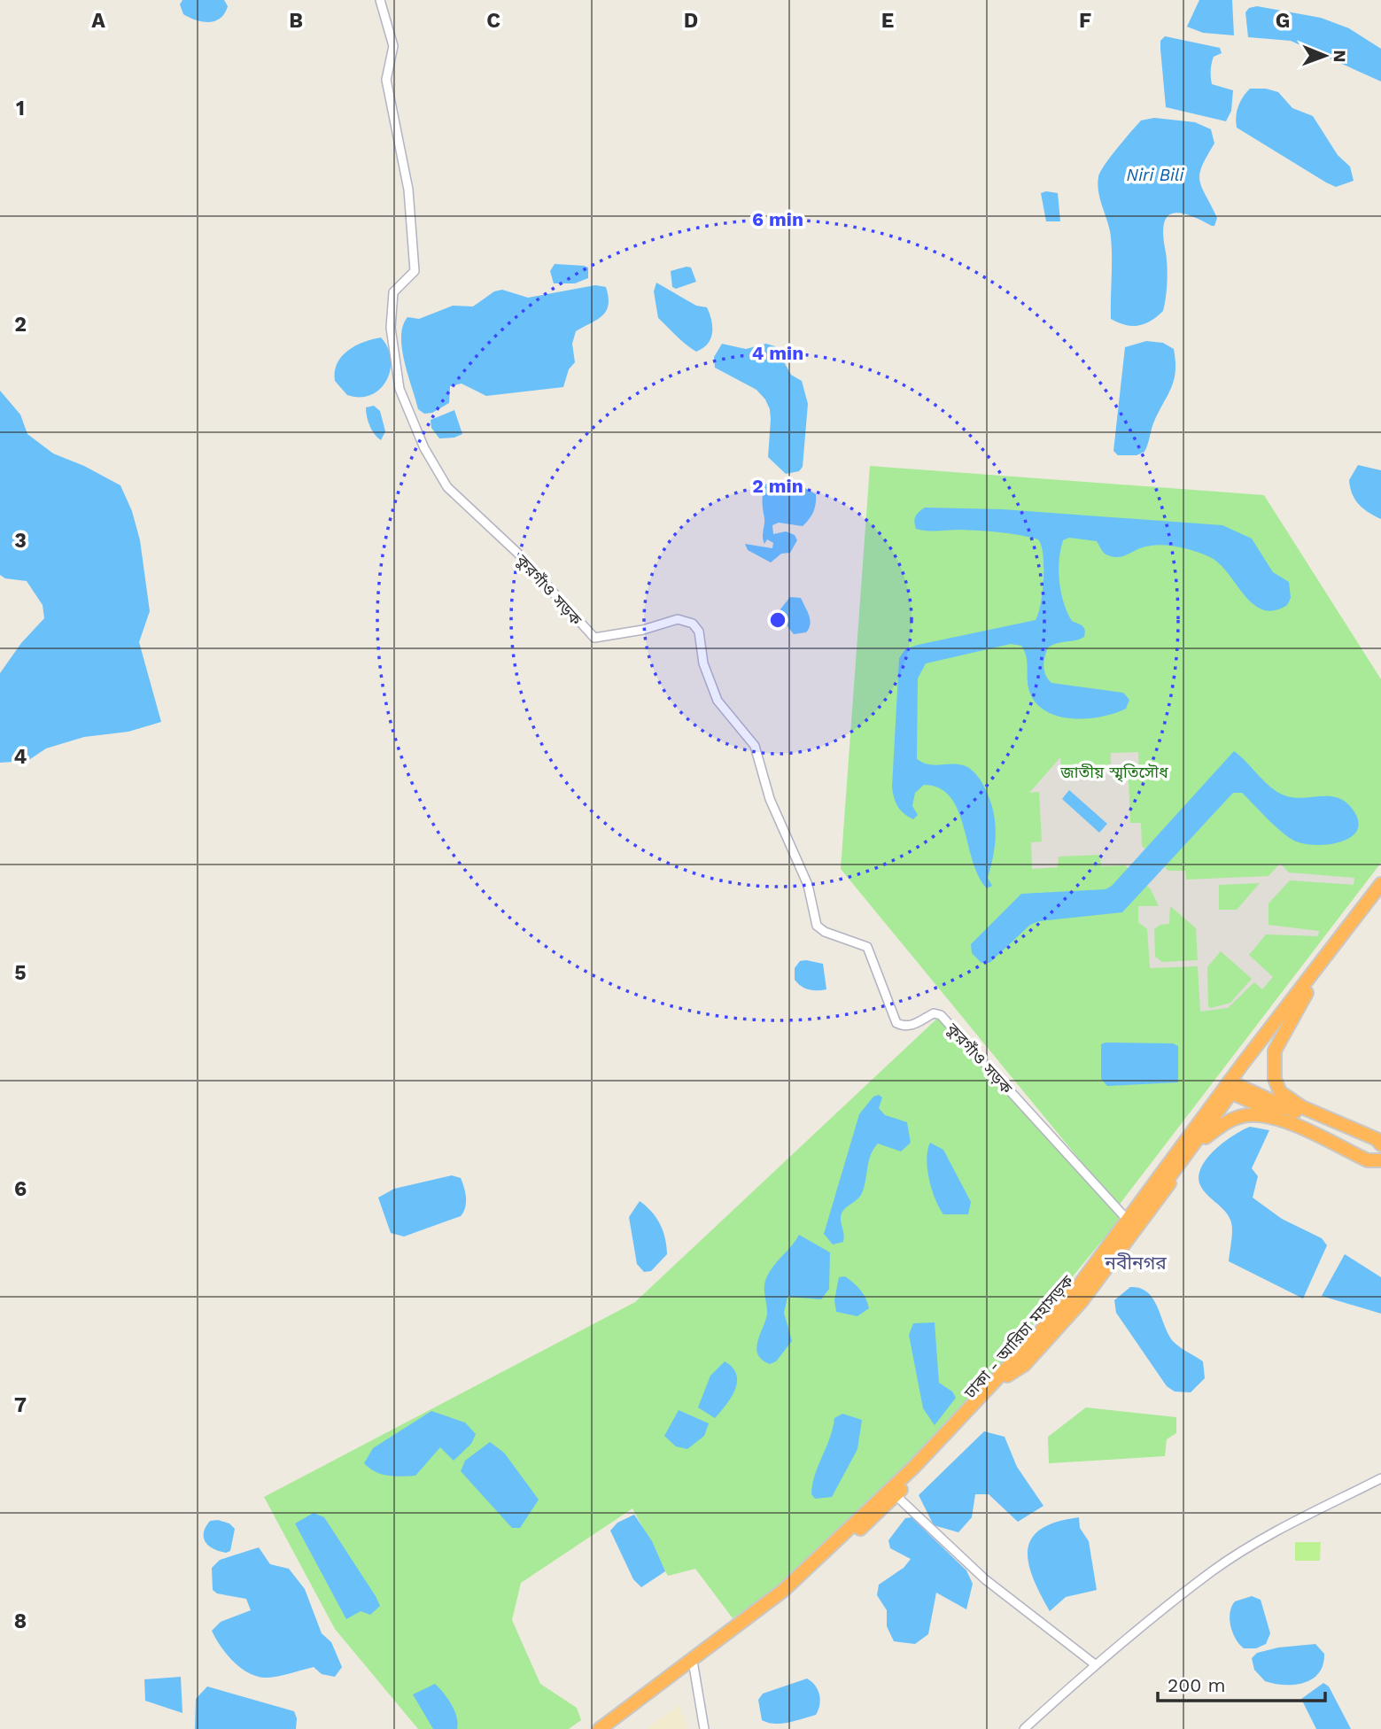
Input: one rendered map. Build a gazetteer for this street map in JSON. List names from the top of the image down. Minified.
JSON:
{"streets":{"highway":["ঢাকা - আরিচা মহাসড়ক"],"street":["কুরগাঁও সড়ক"]},"districts":["নবীনগর"],"water":["Niri Bili"],"parks":["জাতীয় স্মৃতিসৌধ"],"scale_bar":"200 m","north":"right","grid":{"columns":["A","B","C","D","E","F","G"],"rows":["1","2","3","4","5","6","7","8"]},"rings":["6 min","4 min","2 min"]}
